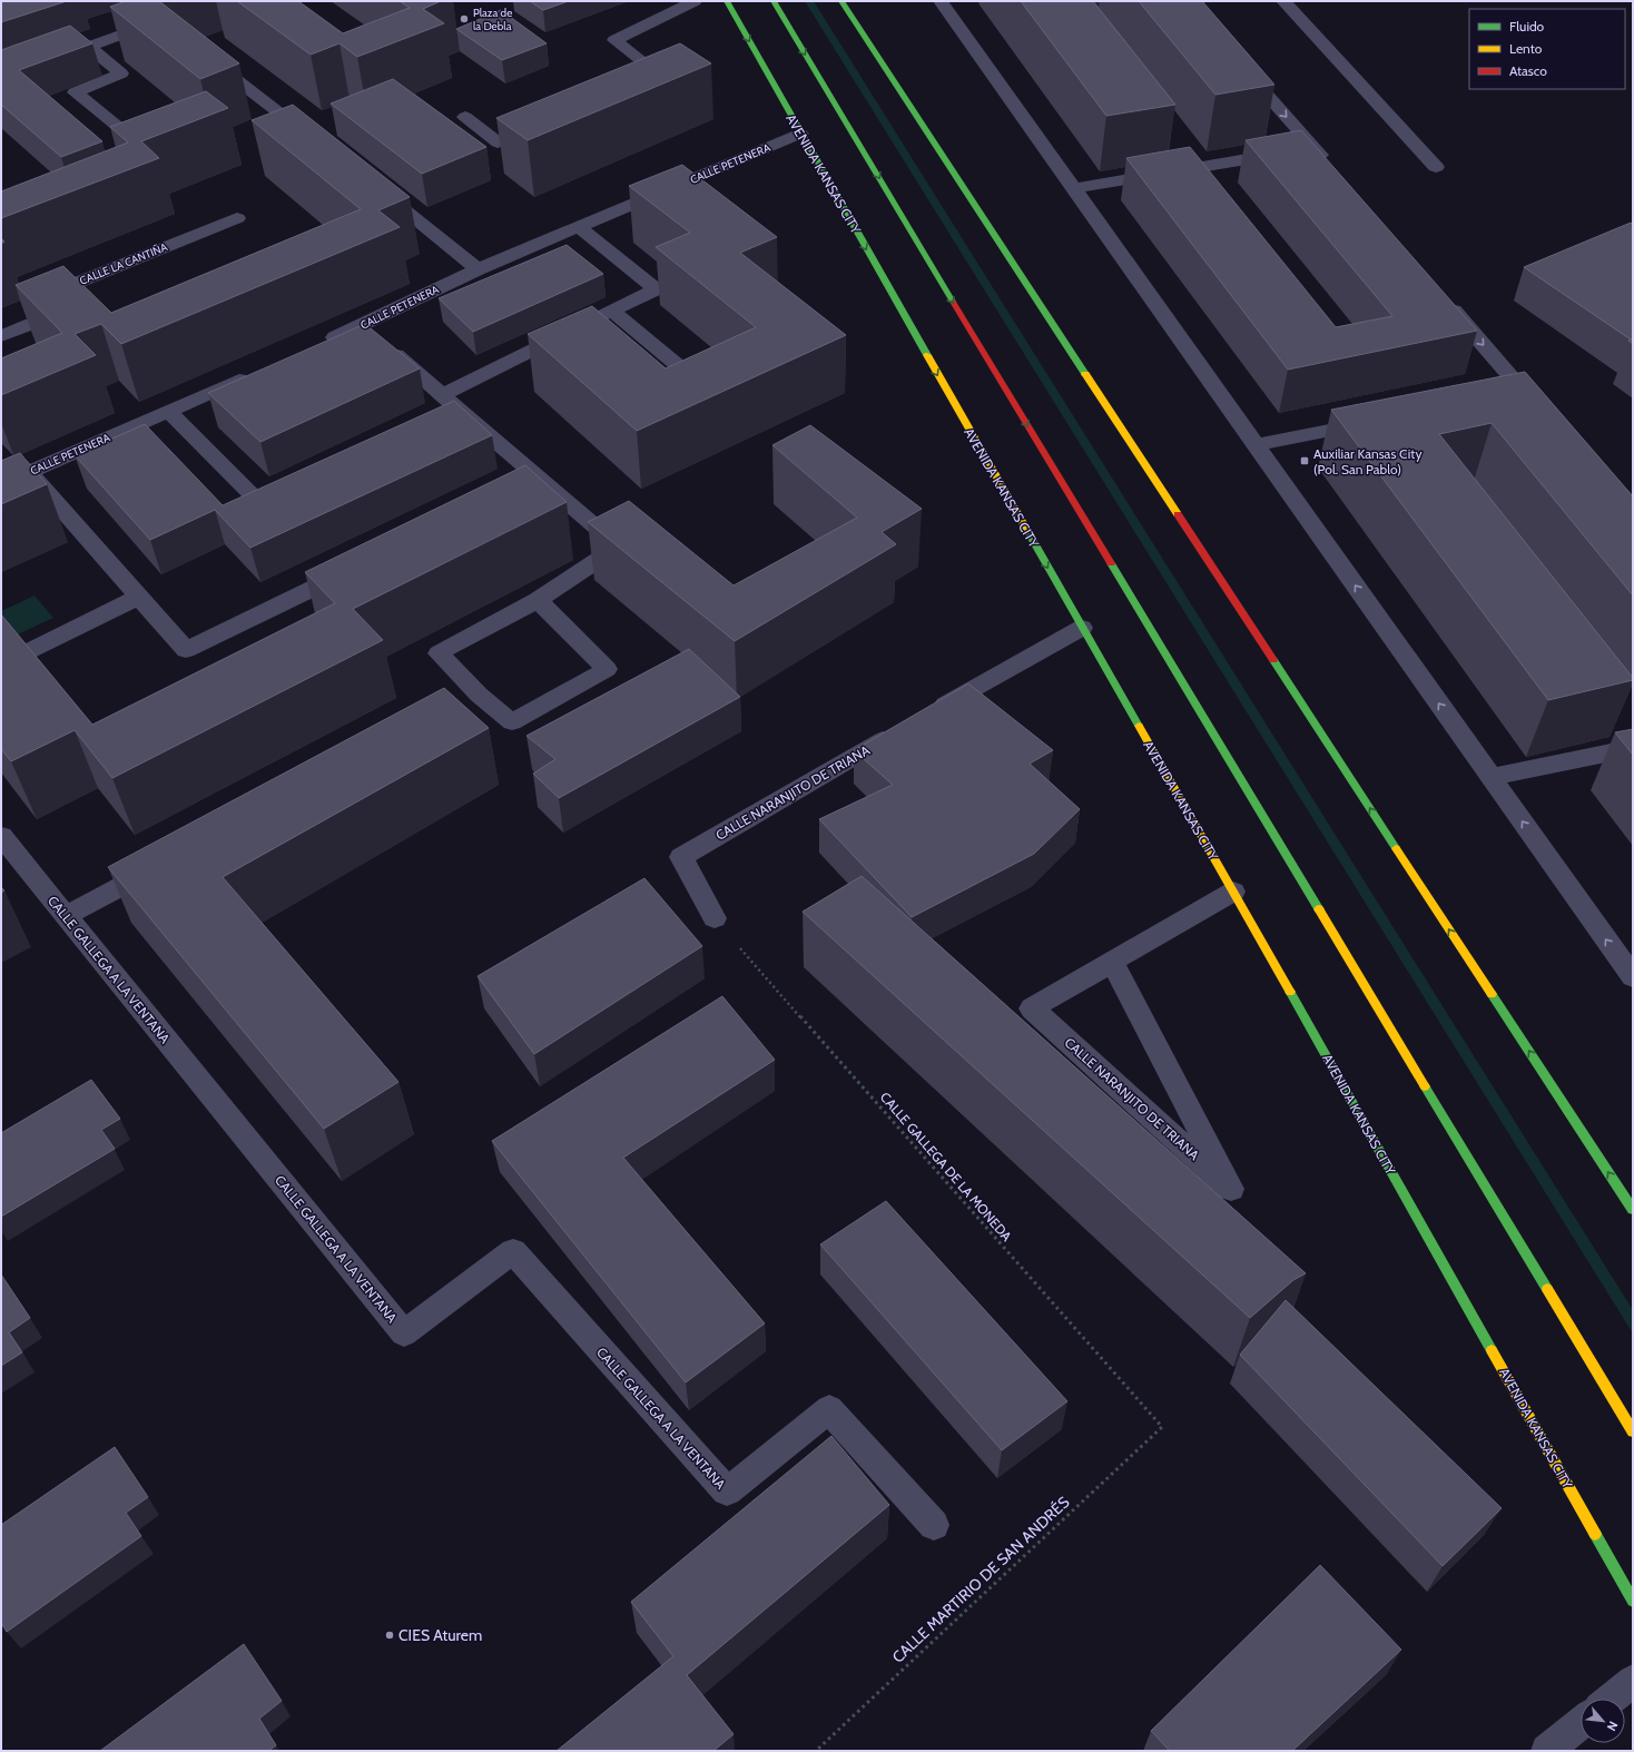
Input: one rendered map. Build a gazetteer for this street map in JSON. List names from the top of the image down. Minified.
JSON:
{"streets":{"main road":["AVENIDA KANSAS CITY"],"street":["CALLE PETENERA","CALLE LA CANTIÑA","CALLE NARANJITO DE TRIANA","CALLE GALLEGA A LA VENTANA"],"path":["CALLE GALLEGA DE LA MONEDA","CALLE MARTIRIO DE SAN ANDRÉS"]},"crossings":[["CALLE PETENERA","AVENIDA KANSAS CITY"],["CALLE NARANJITO DE TRIANA","CALLE GALLEGA DE LA MONEDA"],["CALLE GALLEGA DE LA MONEDA","CALLE MARTIRIO DE SAN ANDRÉS"]],"places":{"other":["Plaza de la Debla","CIES Aturem"],"transit":["Auxiliar Kansas City (Pol. San Pablo)"]},"legend":["Fluido","Lento","Atasco"],"north":"bottom right"}
